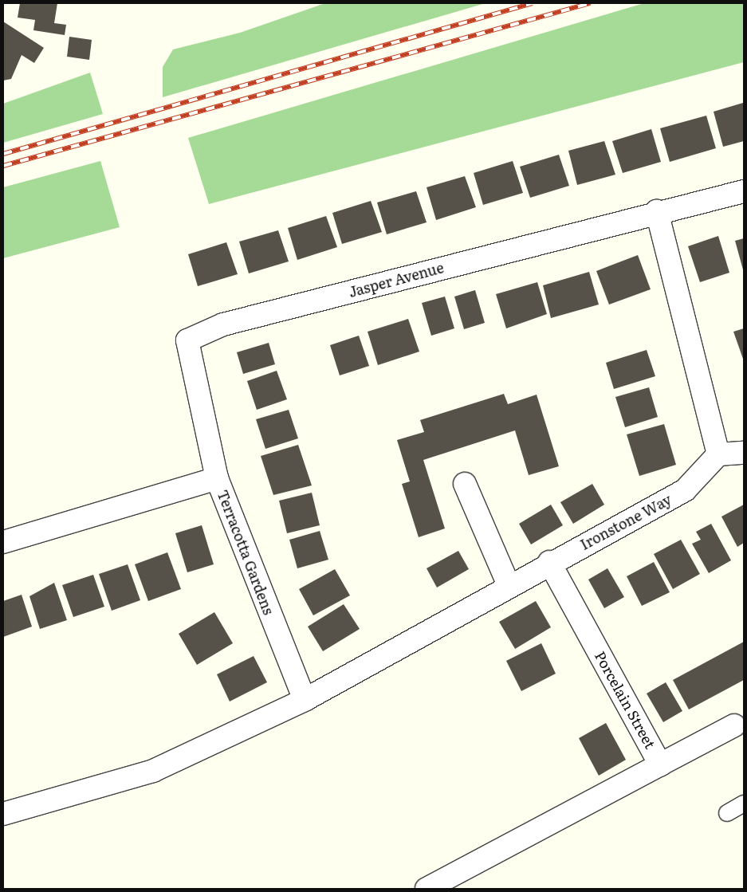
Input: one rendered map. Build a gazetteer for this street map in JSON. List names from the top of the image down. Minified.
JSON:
{"streets":{"street":["Jasper Avenue","Ironstone Way","Terracotta Gardens","Porcelain Street"]},"crossings":[["Jasper Avenue","Terracotta Gardens"],["Ironstone Way","Terracotta Gardens"],["Ironstone Way","Porcelain Street"]]}
